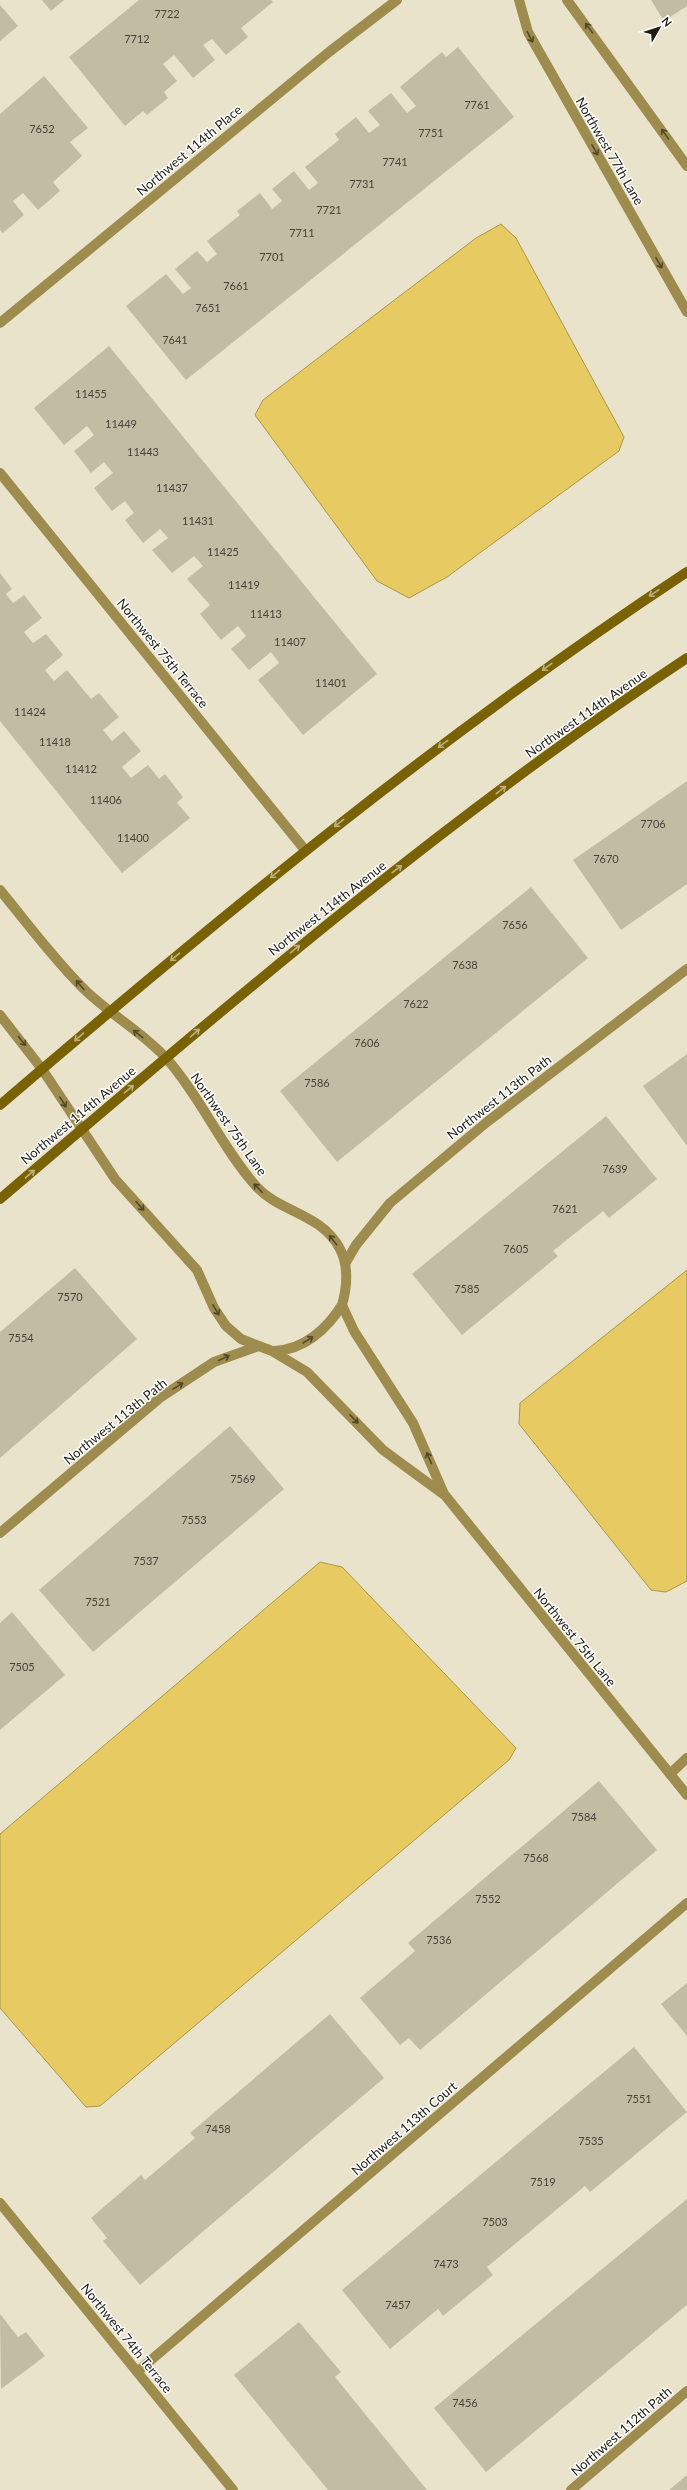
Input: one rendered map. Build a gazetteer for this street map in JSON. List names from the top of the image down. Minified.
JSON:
{"streets":{"street":["Northwest 114th Place","Northwest 77th Lane","Northwest 75th Terrace","Northwest 114th Avenue","Northwest 113th Path","Northwest 75th Lane","Northwest 113th Court","Northwest 74th Terrace","Northwest 112th Path"]},"crossings":[["Northwest 114th Avenue","Northwest 75th Lane"],["Northwest 113th Path","Northwest 75th Lane"],["Northwest 113th Court","Northwest 74th Terrace"]],"one_way":["Northwest 113th Path"],"house_numbers":["7722","7712","7761","7652","7751","7741","7731","7721","7711","7701","7661","7651","7641","11455","11449","11443","11437","11431","11425","11419","11413","11407","11401","11424","11418","11412","11406","7706","11400","7670","7656","7638","7622","7606","7586","7639","7621","7605","7585","7570","7554","7569","7553","7537","7521","7505","7584","7568","7552","7536","7551","7458","7535","7519","7503","7473","7457","7456"],"north":"top right"}
